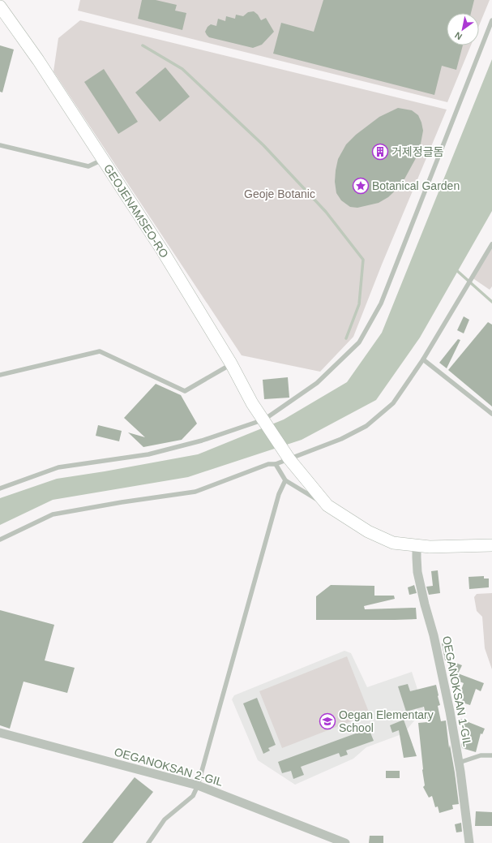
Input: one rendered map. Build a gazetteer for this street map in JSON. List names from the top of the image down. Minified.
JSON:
{"streets":{"main road":["GEOJENAMSEO-RO"],"street":["OEGANOKSAN 1-GIL","OEGANOKSAN 2-GIL"]},"parks":["Geoje Botanic"],"places":{"building":["거제정글돔"],"place":["Botanical Garden"],"school or university":["Oegan Elementary School"]},"north":"bottom left"}
